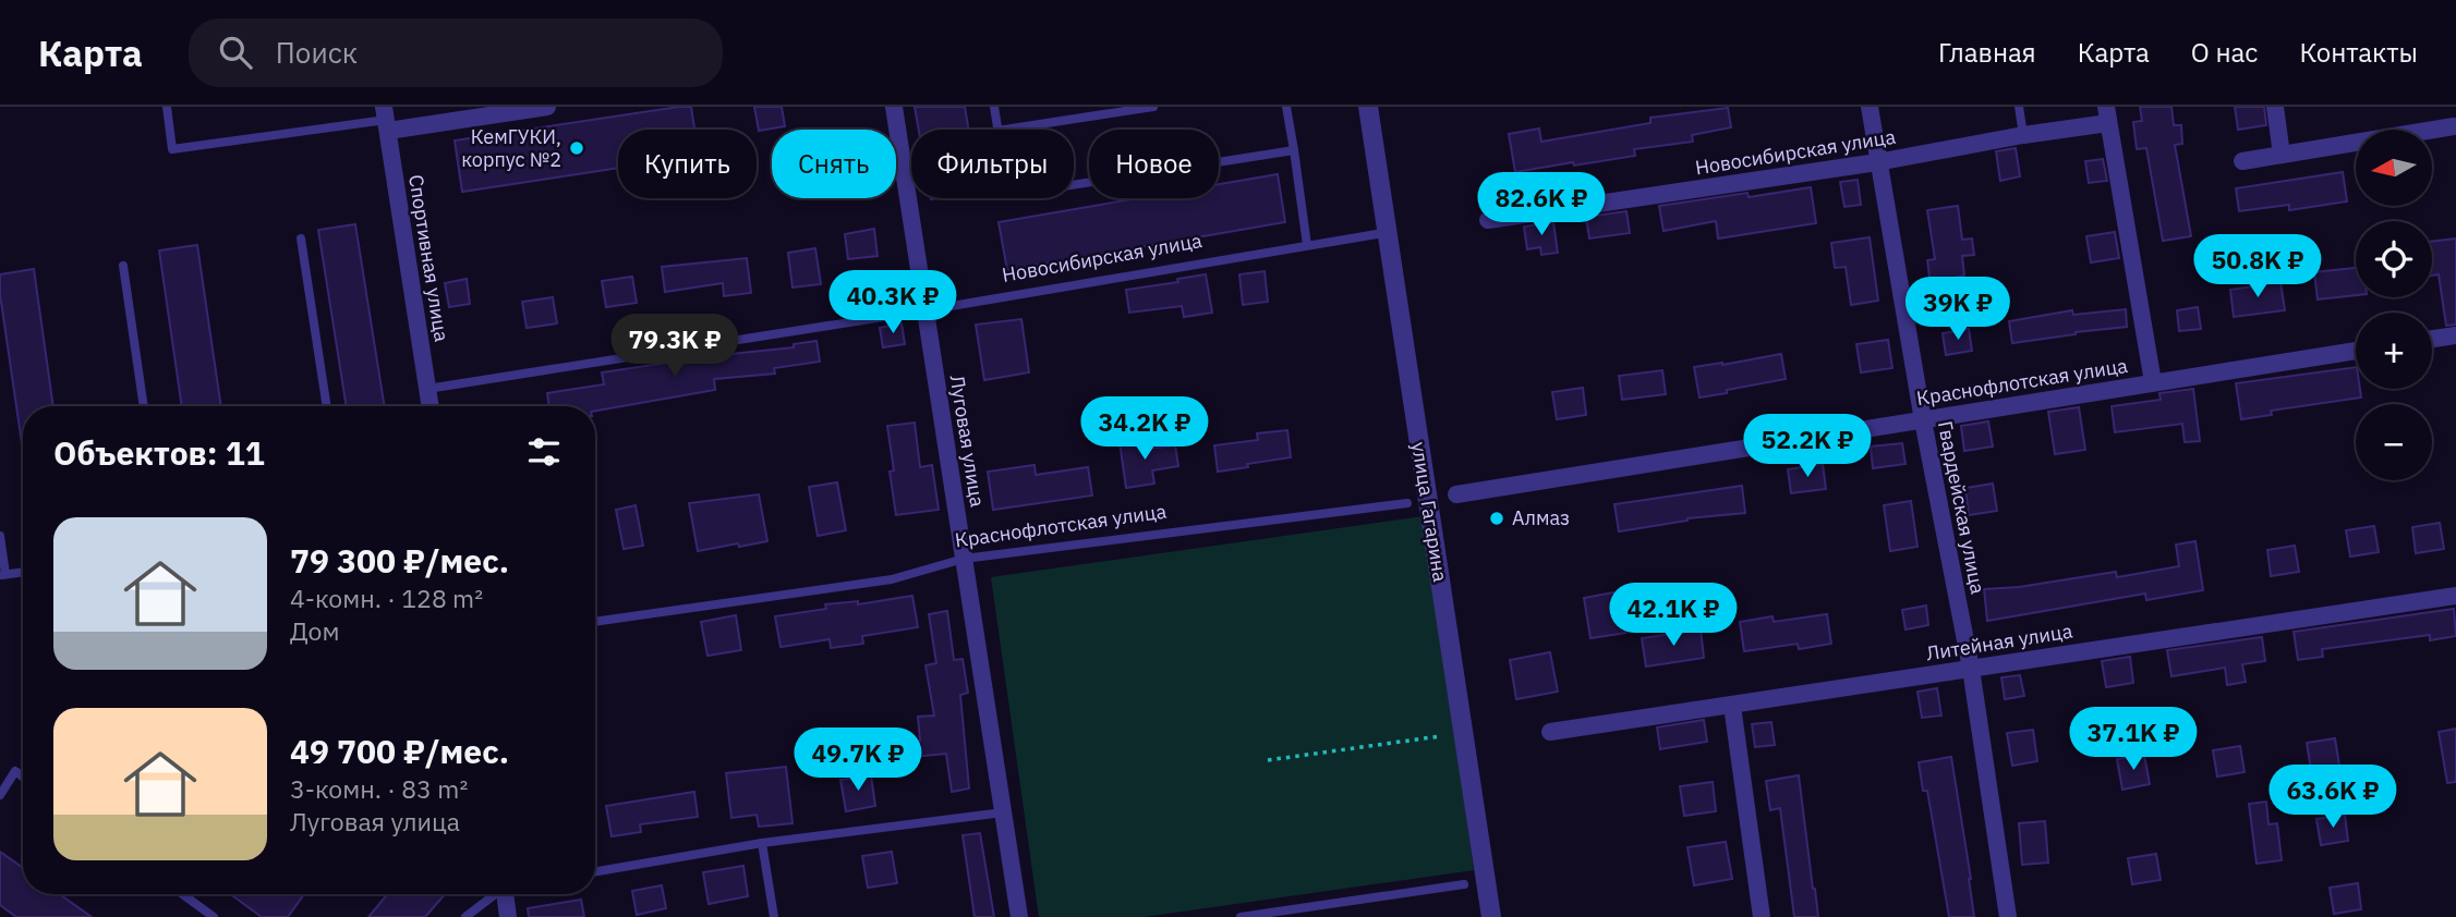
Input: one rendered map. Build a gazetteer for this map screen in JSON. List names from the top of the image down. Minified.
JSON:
{"streets":{"street":["Новосибирская улица","Спортивная улица","Краснофлотская улица","Луговая улица","Гвардейская улица","улица Гагарина","Литейная улица"]},"crossings":[["Новосибирская улица","Спортивная улица"],["Новосибирская улица","Луговая улица"],["Новосибирская улица","Гвардейская улица"],["Краснофлотская улица","Луговая улица"],["Краснофлотская улица","Гвардейская улица"],["Гвардейская улица","Литейная улица"]],"places":["КемГУКИ, корпус №2","Алмаз"],"north":"left","page":{"header":"Карта","search":"Поиск","nav":["Главная","Карта","О нас","Контакты"],"map_buttons":["+","−"],"chip":["Купить","Снять","Фильтры","Новое"],"price":["82.6K ₽","50.8K ₽","40.3K ₽","39K ₽","79.3K ₽","34.2K ₽","52.2K ₽","42.1K ₽","37.1K ₽","49.7K ₽","63.6K ₽"],"heading":"Объектов: 11","list":[{"name":"79 300 ₽/мес.","note":"4-комн. · 128 m² · Дом"},{"name":"49 700 ₽/мес.","note":"3-комн. · 83 m² · Луговая улица"}]}}
